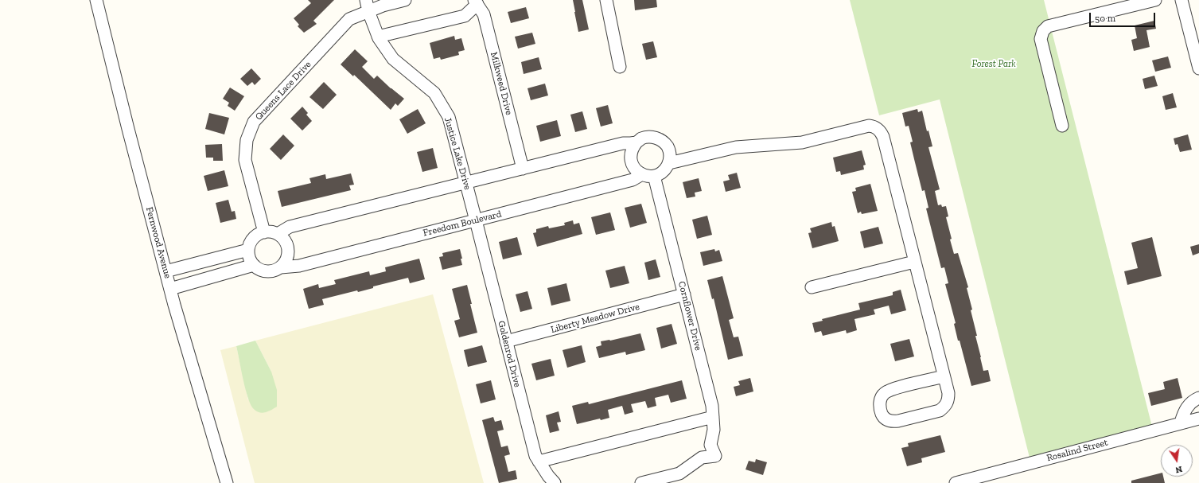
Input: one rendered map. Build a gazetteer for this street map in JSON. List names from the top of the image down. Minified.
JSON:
{"streets":{"street":["Milkweed Drive","Queens Lace Drive","Justice Lake Drive","Freedom Boulevard","Fernwood Avenue","Cornflower Drive","Liberty Meadow Drive","Goldenrod Drive","Rosalind Street"]},"crossings":[["Queens Lace Drive","Justice Lake Drive"],["Queens Lace Drive","Freedom Boulevard"],["Justice Lake Drive","Freedom Boulevard"],["Justice Lake Drive","Goldenrod Drive"],["Freedom Boulevard","Cornflower Drive"],["Freedom Boulevard","Goldenrod Drive"],["Cornflower Drive","Liberty Meadow Drive"],["Liberty Meadow Drive","Goldenrod Drive"]],"parks":["Forest Park"],"scale_bar":"50 m","north":"bottom"}
